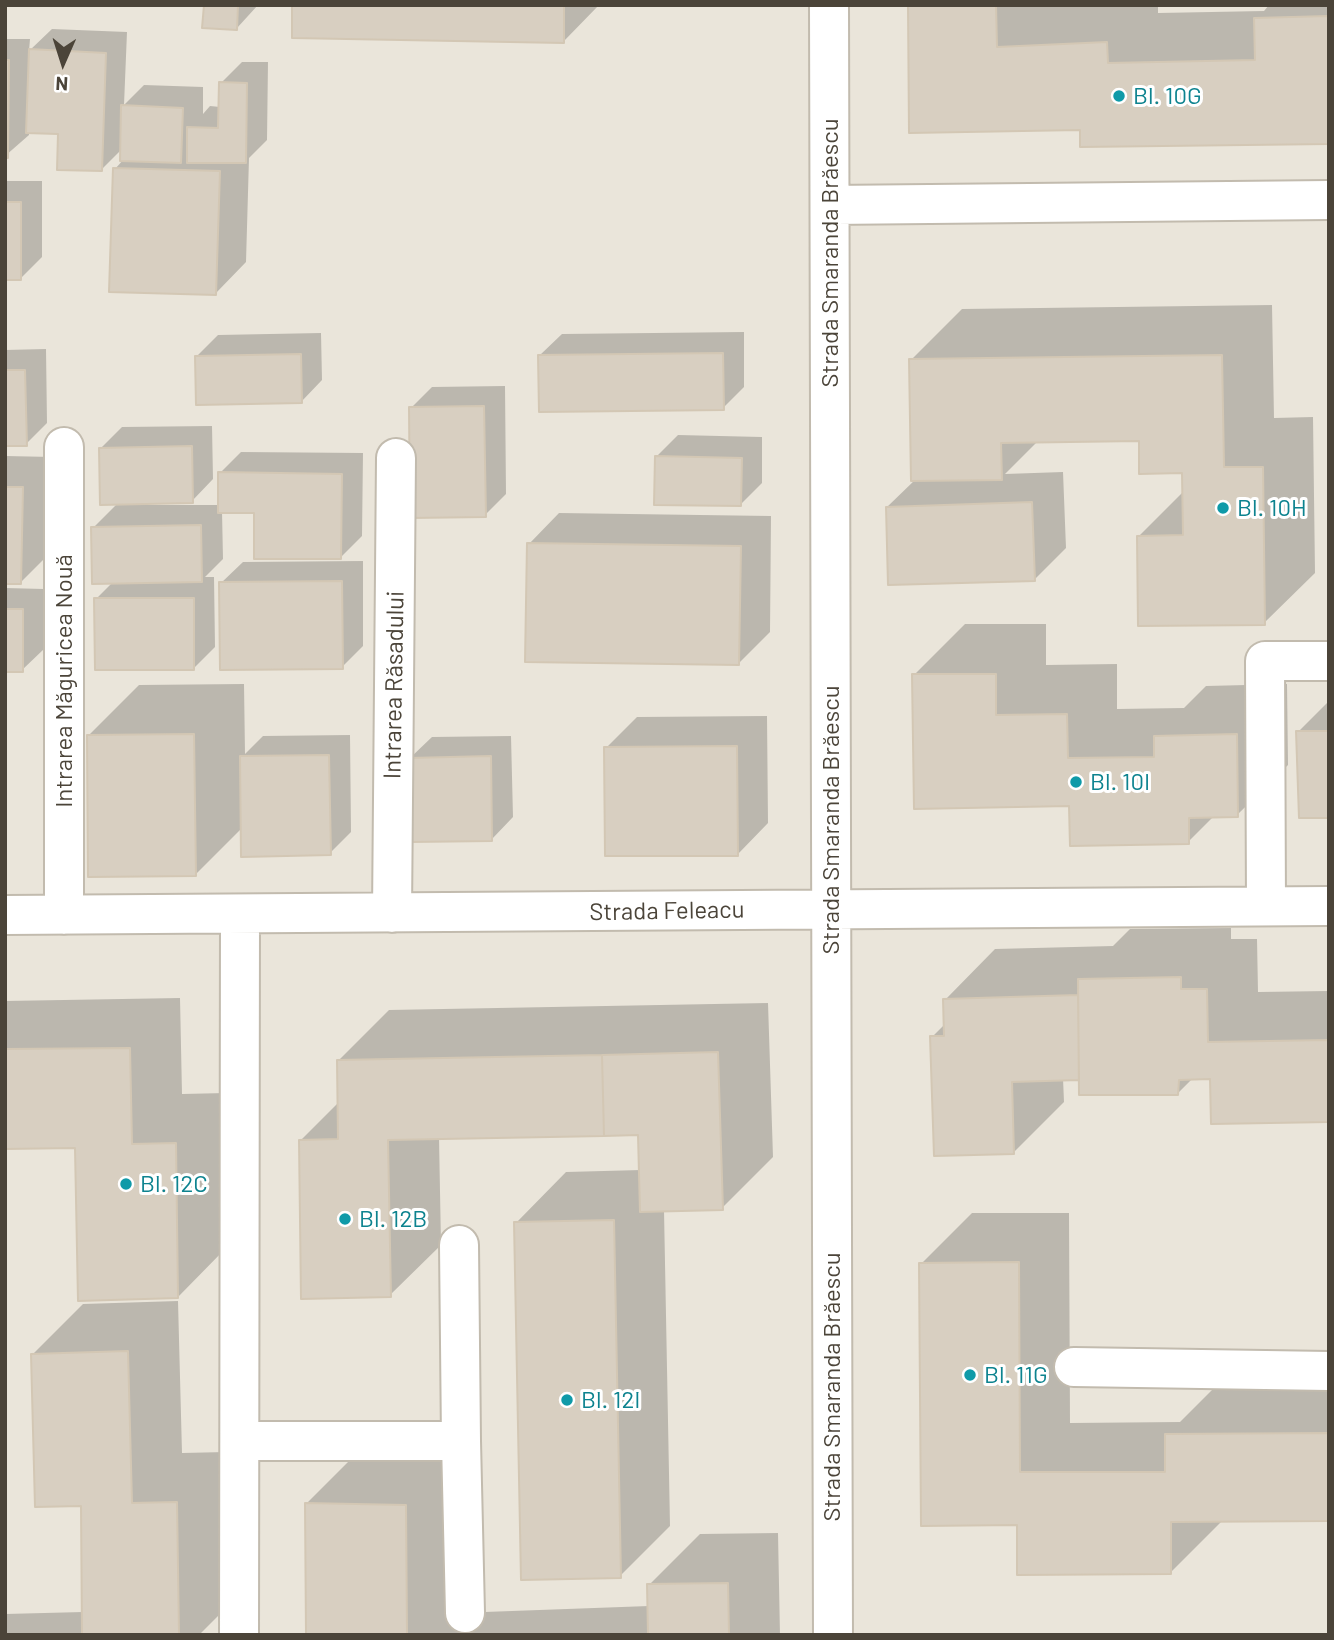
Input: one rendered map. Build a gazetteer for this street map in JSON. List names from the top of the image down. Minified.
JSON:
{"streets":{"street":["Strada Smaranda Brăescu","Intrarea Măguricea Nouă","Intrarea Răsadului","Strada Feleacu"]},"crossings":[["Strada Smaranda Brăescu","Strada Feleacu"],["Intrarea Măguricea Nouă","Strada Feleacu"],["Intrarea Răsadului","Strada Feleacu"]],"places":["Bl. 10G","Bl. 10H","Bl. 10I","Bl. 12C","Bl. 12B","Bl. 11G","Bl. 12I"],"north":"bottom"}
